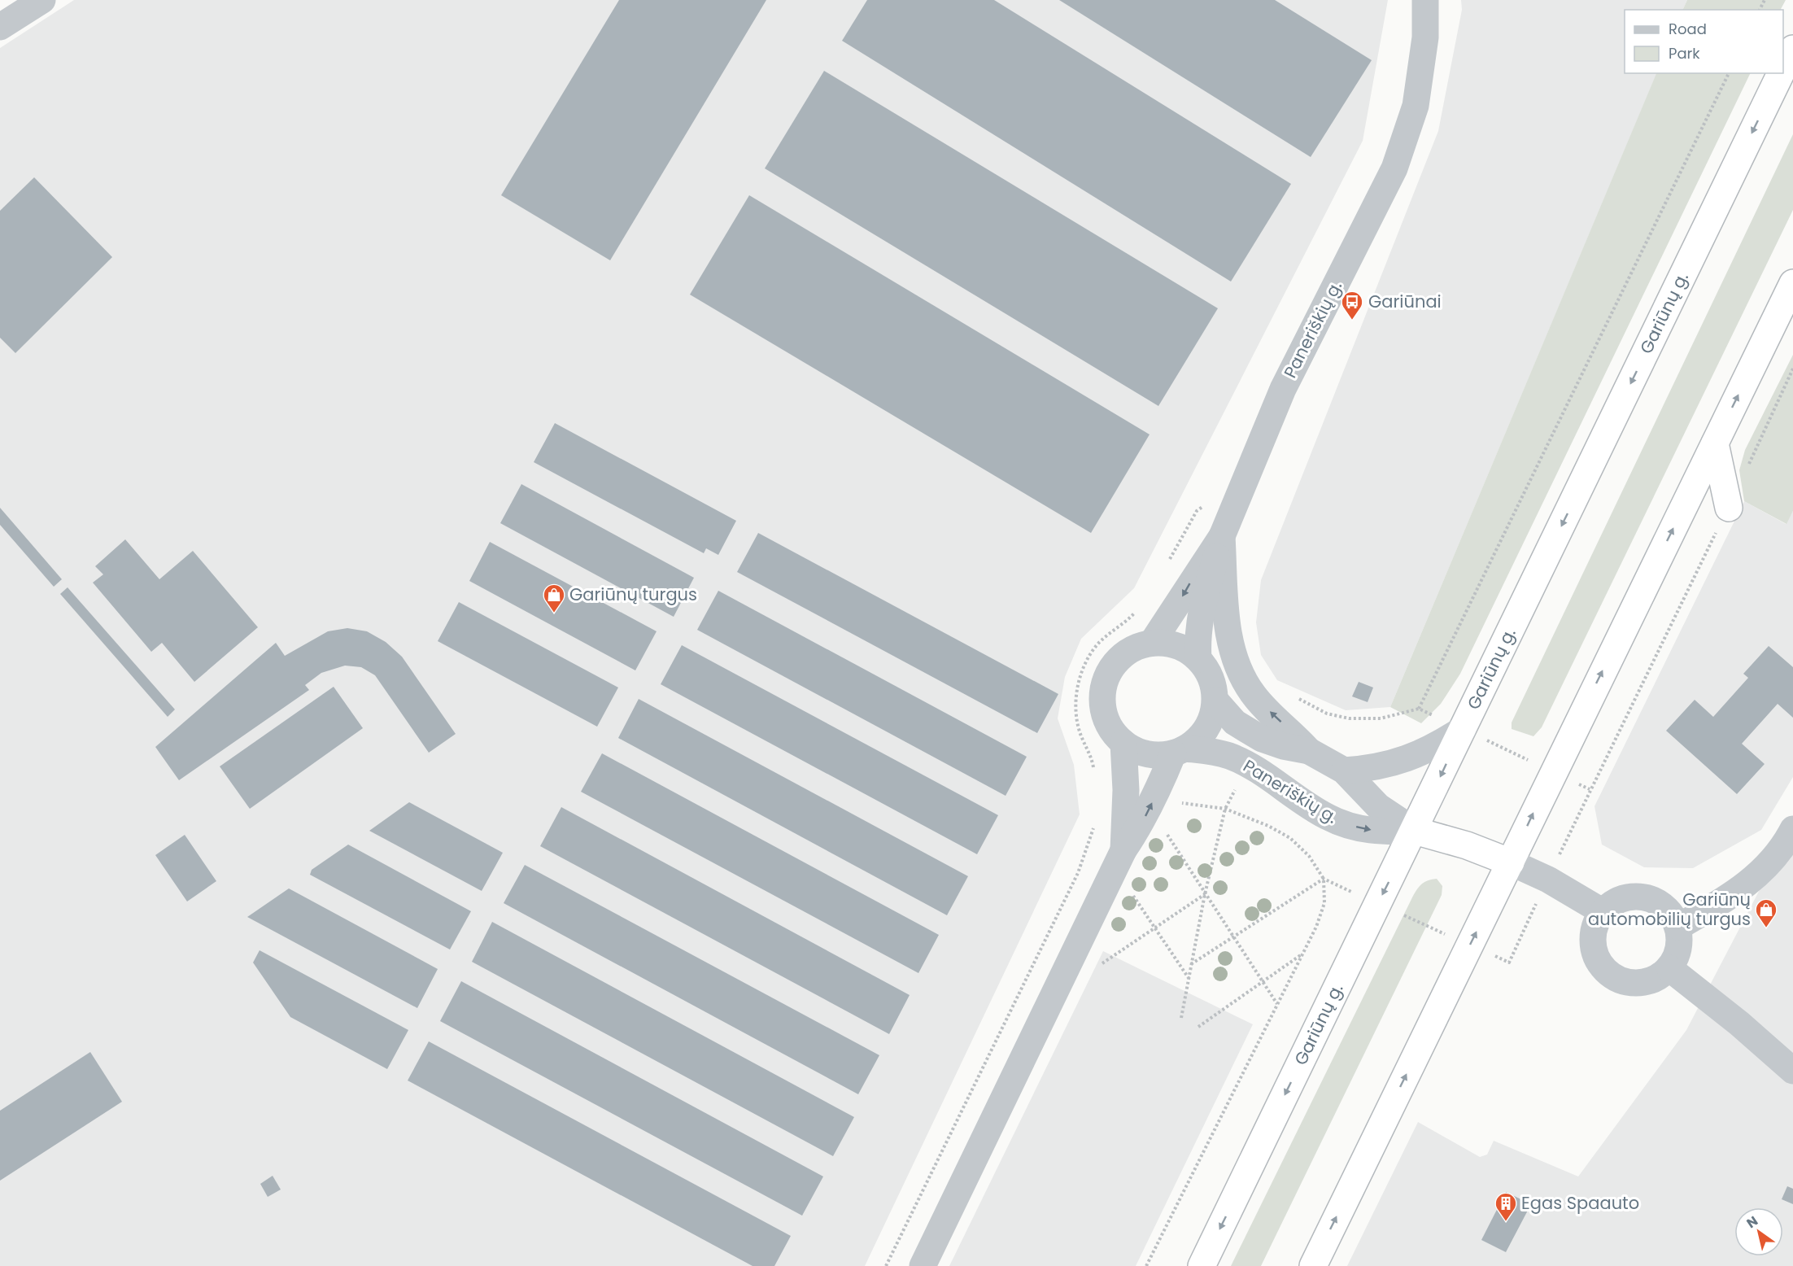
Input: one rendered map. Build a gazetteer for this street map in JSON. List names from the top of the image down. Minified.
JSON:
{"streets":{"highway":["Gariūnų g."],"street":["Paneriškių g."]},"crossings":[["Gariūnų g.","Paneriškių g."]],"places":{"bus stop":["Gariūnai"],"shop":["Gariūnų turgus","Gariūnų automobilių turgus"],"building":["Egas Spaauto"]},"legend":["Road","Park"],"north":"top left"}
